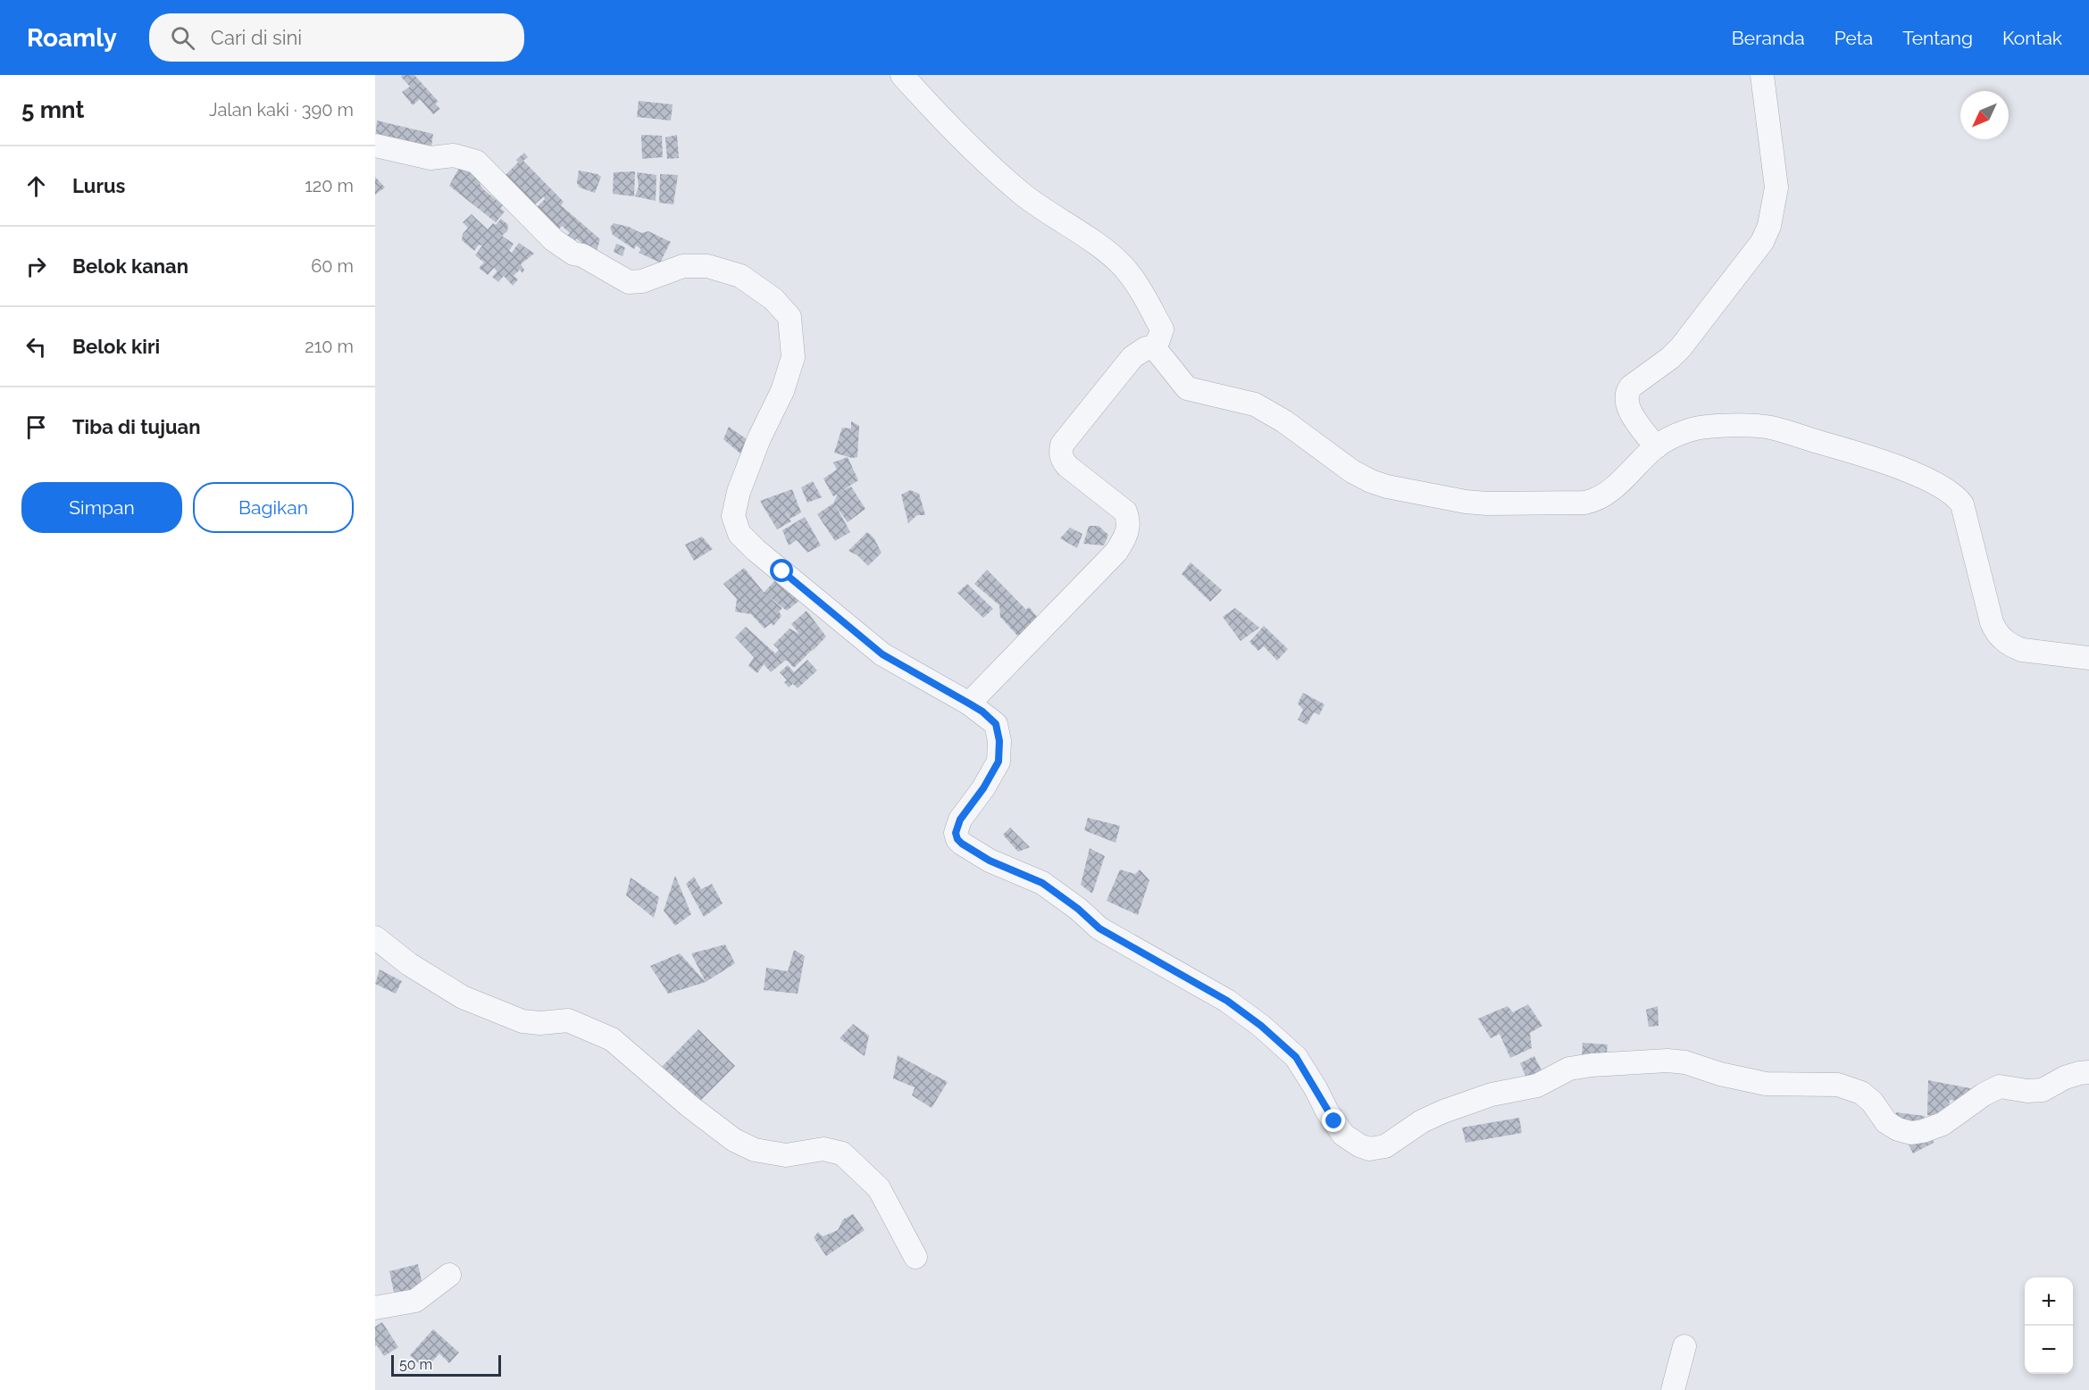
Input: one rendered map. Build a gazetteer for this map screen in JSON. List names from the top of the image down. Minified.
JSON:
{"scale_bar":"50 m","north":"bottom left","page":{"header":"Roamly","search":"Cari di sini","nav":["Beranda","Peta","Tentang","Kontak"],"heading":["5 mnt","Jalan kaki · 390 m"],"list":[["Lurus","120 m"],["Belok kanan","60 m"],["Belok kiri","210 m"],"Tiba di tujuan"],"buttons":["Simpan","Bagikan"],"map_buttons":["+","−"],"scale":"50 m"}}
